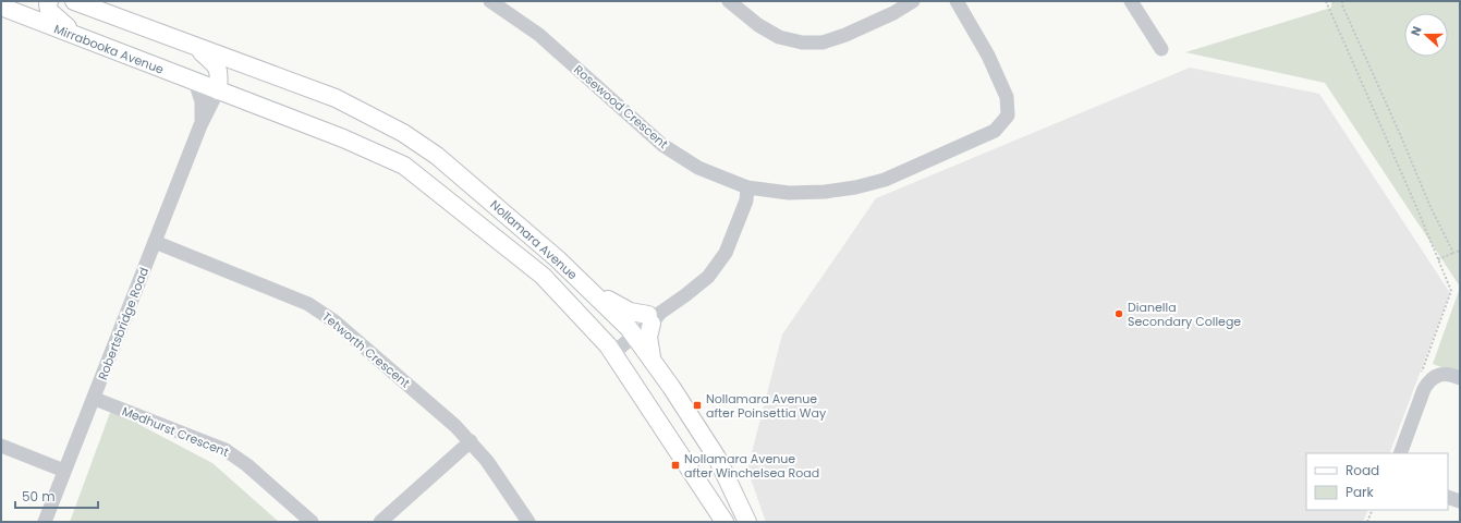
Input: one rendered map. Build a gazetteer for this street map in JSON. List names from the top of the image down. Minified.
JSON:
{"streets":{"main road":["Mirrabooka Avenue","Nollamara Avenue"],"street":["Rosewood Crescent","Robertsbridge Road","Tetworth Crescent","Medhurst Crescent"]},"crossings":[["Mirrabooka Avenue","Nollamara Avenue"],["Mirrabooka Avenue","Robertsbridge Road"],["Nollamara Avenue","Robertsbridge Road"],["Robertsbridge Road","Tetworth Crescent"],["Robertsbridge Road","Medhurst Crescent"]],"places":{"other":["Dianella Secondary College"],"transit":["Nollamara Avenue after Poinsettia Way","Nollamara Avenue after Winchelsea Road"]},"legend":["Road","Park"],"scale_bar":"50 m","north":"left"}
